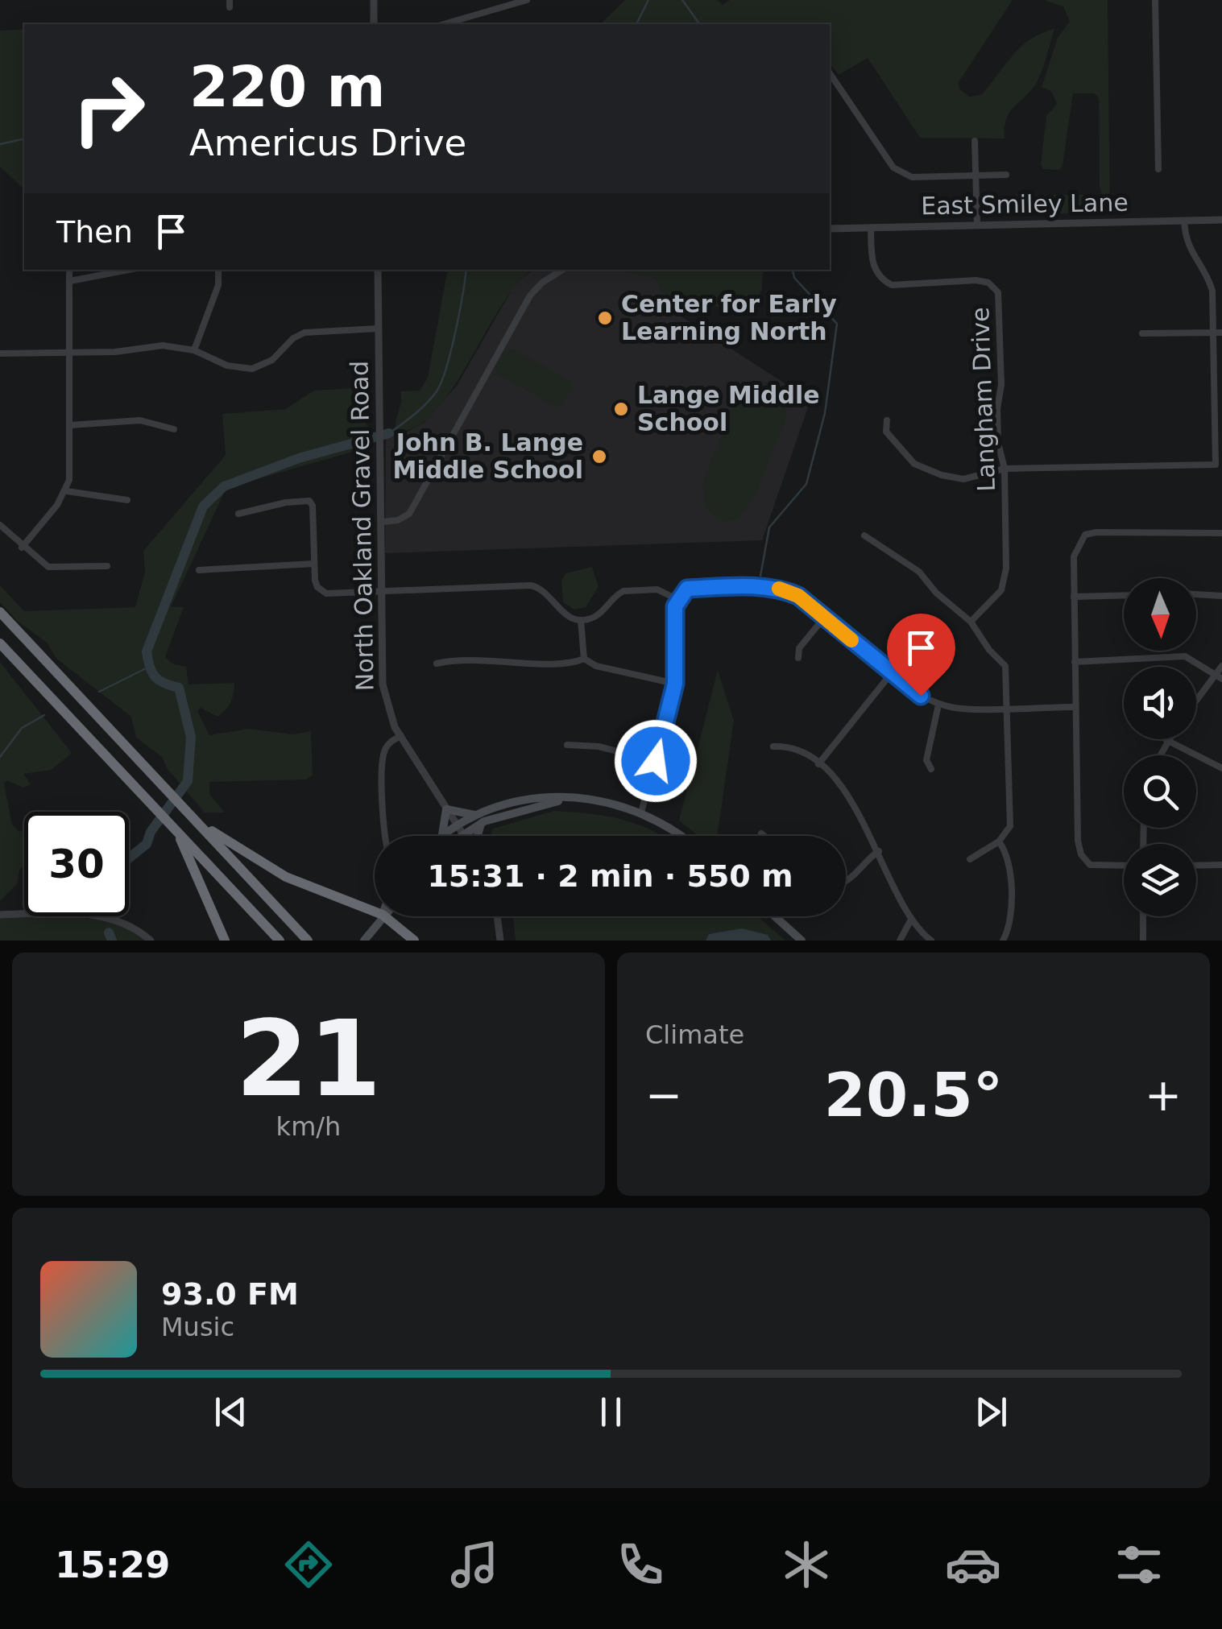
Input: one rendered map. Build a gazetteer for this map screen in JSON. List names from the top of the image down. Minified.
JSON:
{"streets":{"street":["East Smiley Lane","Langham Drive","North Oakland Gravel Road"]},"crossings":[["East Smiley Lane","Langham Drive"]],"places":["Center for Early Learning North","Lange Middle School","John B. Lange Middle School"],"north":"bottom","page":{"turn":["220 m","Americus Drive"],"then":"Then","limit":"30","trip":"15:31 · 2 min · 550 m","tile":[["21","km/h"],"Climate"],"heat":["−","20.5°","+"],"song":["93.0 FM","Music"],"tabs":"15:29"}}
